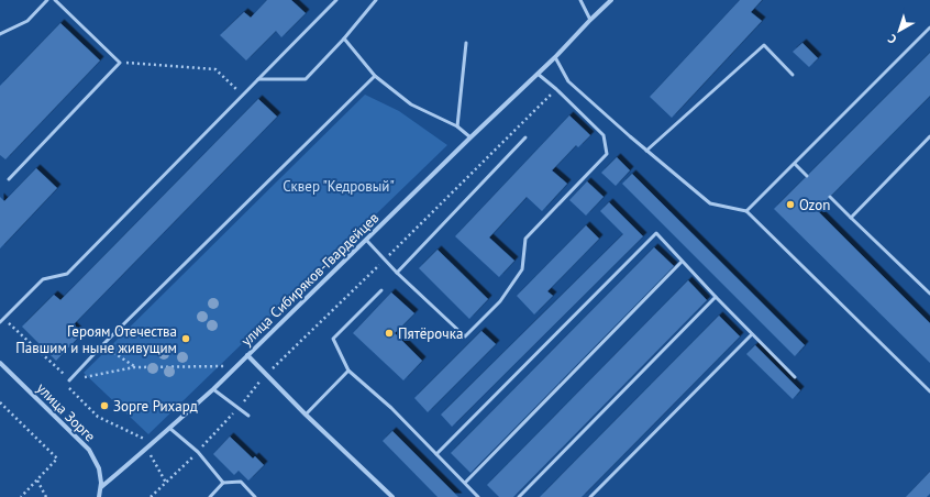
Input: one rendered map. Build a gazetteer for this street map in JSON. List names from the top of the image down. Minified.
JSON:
{"streets":{"street":["улица Сибиряков-Гвардейцев","улица Зорге"]},"crossings":[["улица Сибиряков-Гвардейцев","улица Зорге"]],"parks":["Сквер \"Кедровый\""],"places":["Ozon","Пятёрочка","Героям Отечества Павшим и ныне живущим","Зорге Рихард"],"north":"bottom left"}
